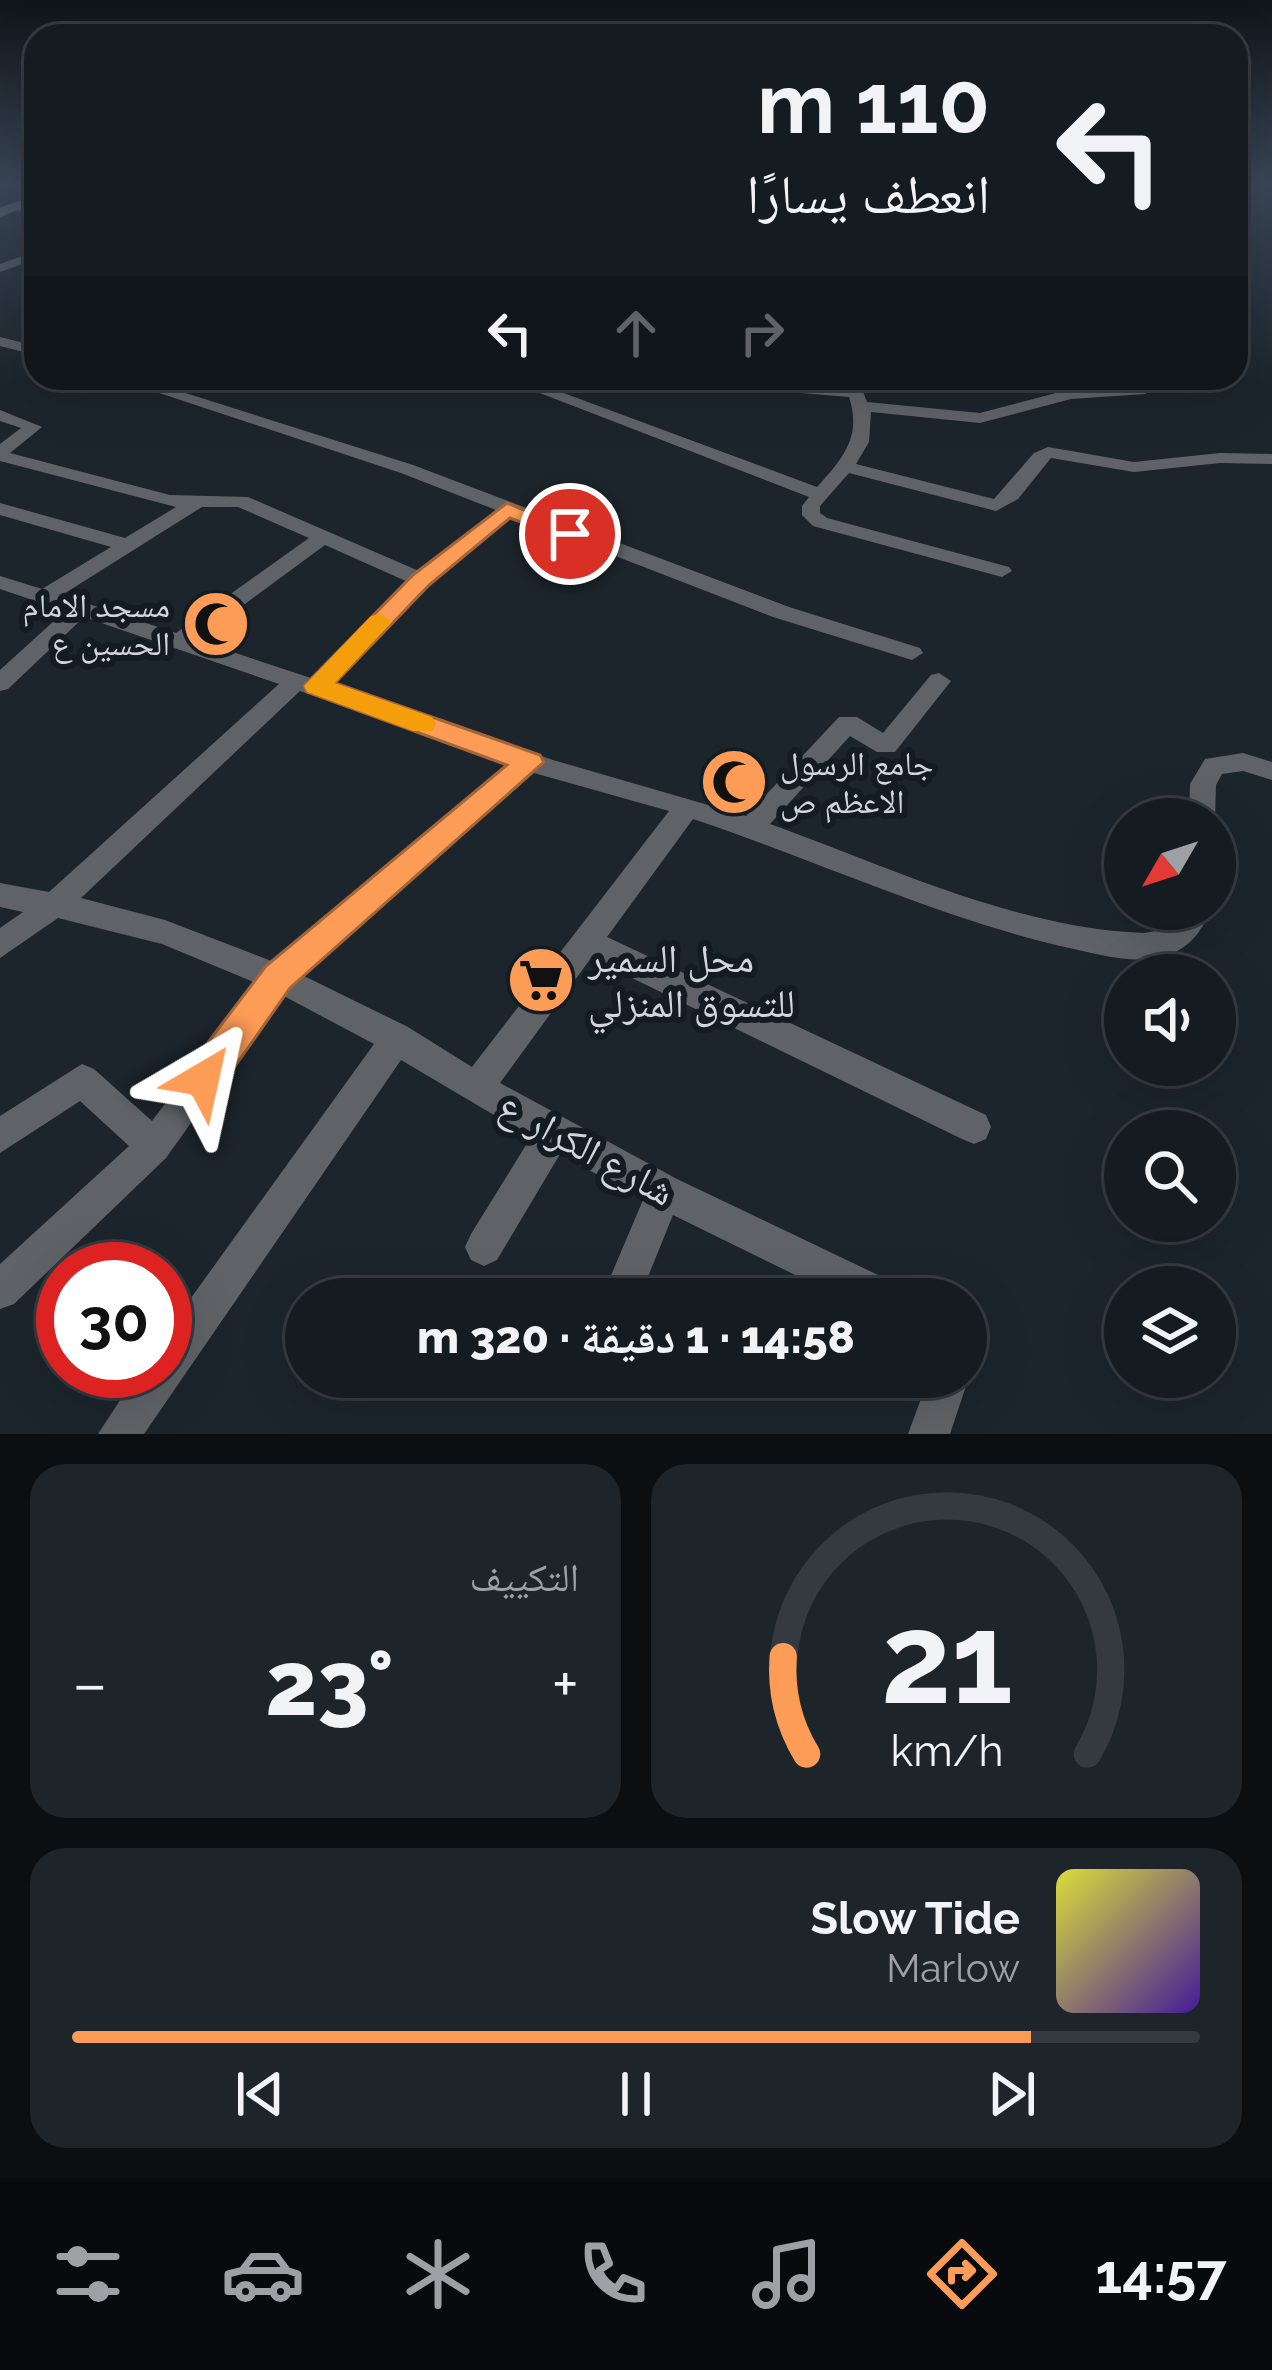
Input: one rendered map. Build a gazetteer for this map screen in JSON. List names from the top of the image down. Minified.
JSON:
{"streets":{"street":["شارع الكرار ع"]},"places":{"mosque":["مسجد الامام الحسين ع","جامع الرسول الاعظم ص"],"supermarket":["محل السمير للتسوق المنزلي"]},"north":"bottom left","page":{"turn":["110 m","انعطف يسارًا"],"limit":"30","trip":"14:58 · 1 دقيقة · 320 m","tile":"التكييف","heat":["−","23°","+"],"song":["Slow Tide","Marlow"],"tabs":"14:57","gauge":["21","km/h"]}}
